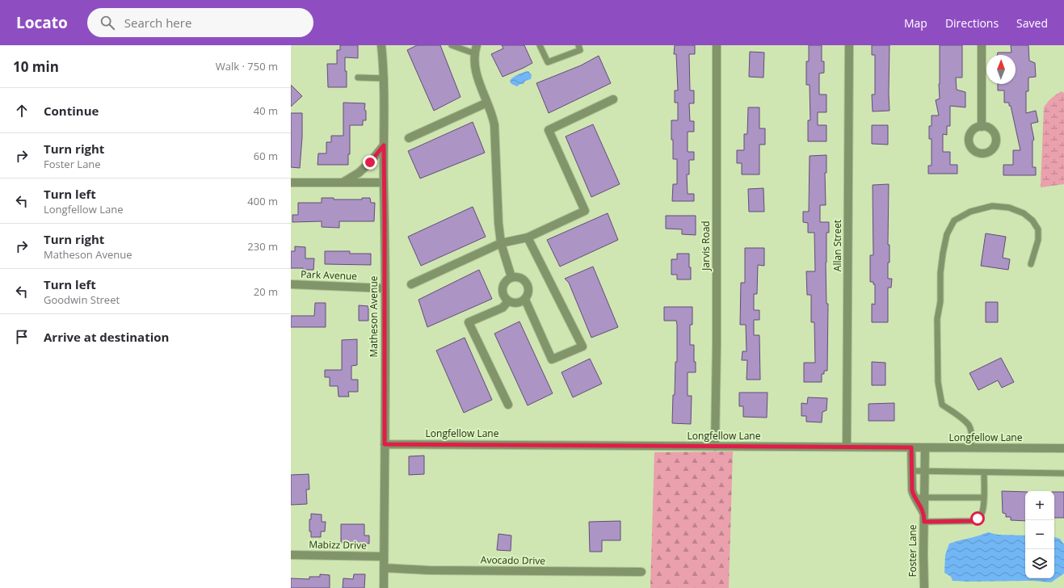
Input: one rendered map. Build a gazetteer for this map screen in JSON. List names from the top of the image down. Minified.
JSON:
{"streets":{"street":["Jarvis Road","Allan Street","Park Avenue","Matheson Avenue","Longfellow Lane","Mabizz Drive","Foster Lane","Avocado Drive"]},"crossings":[["Jarvis Road","Longfellow Lane"],["Allan Street","Longfellow Lane"],["Park Avenue","Matheson Avenue"],["Matheson Avenue","Longfellow Lane"],["Matheson Avenue","Mabizz Drive"],["Matheson Avenue","Avocado Drive"],["Longfellow Lane","Foster Lane"]],"north":"top","page":{"header":"Locato","search":"Search here","nav":["Map","Directions","Saved"],"heading":["10 min","Walk · 750 m"],"list":[["Continue","40 m"],["Turn right","Foster Lane","60 m"],["Turn left","Longfellow Lane","400 m"],["Turn right","Matheson Avenue","230 m"],["Turn left","Goodwin Street","20 m"],"Arrive at destination"],"map_buttons":["+","−"]}}
